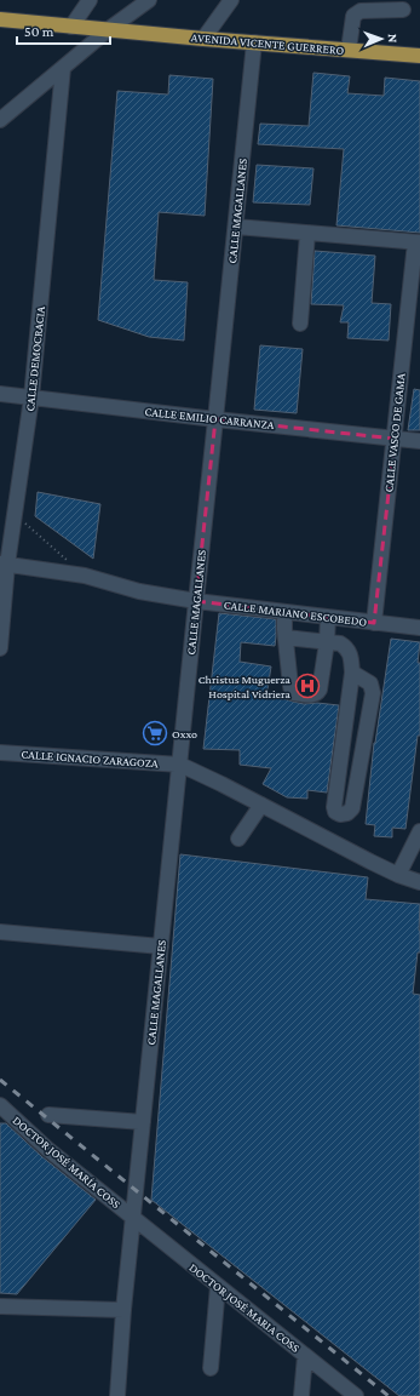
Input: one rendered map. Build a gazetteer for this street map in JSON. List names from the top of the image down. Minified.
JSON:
{"streets":{"main road":["AVENIDA VICENTE GUERRERO"],"street":["CALLE MAGALLANES","CALLE DEMOCRACIA","CALLE EMILIO CARRANZA","CALLE VASCO DE GAMA","CALLE MARIANO ESCOBEDO","CALLE IGNACIO ZARAGOZA","DOCTOR JOSÉ MARÍA COSS","DOCTOR JOSÉ MARIA COSS"]},"crossings":[["AVENIDA VICENTE GUERRERO","CALLE MAGALLANES"],["CALLE MAGALLANES","CALLE EMILIO CARRANZA"],["CALLE MAGALLANES","CALLE MARIANO ESCOBEDO"],["CALLE MAGALLANES","CALLE IGNACIO ZARAGOZA"],["CALLE MAGALLANES","DOCTOR JOSÉ MARÍA COSS"],["CALLE MAGALLANES","DOCTOR JOSÉ MARIA COSS"],["CALLE DEMOCRACIA","CALLE EMILIO CARRANZA"],["CALLE DEMOCRACIA","CALLE MARIANO ESCOBEDO"],["CALLE EMILIO CARRANZA","CALLE VASCO DE GAMA"],["CALLE VASCO DE GAMA","CALLE MARIANO ESCOBEDO"],["DOCTOR JOSÉ MARÍA COSS","DOCTOR JOSÉ MARIA COSS"]],"places":{"hospital":["Christus Muguerza Hospital Vidriera"],"supermarket":["Oxxo"]},"scale_bar":"50 m","north":"right"}
